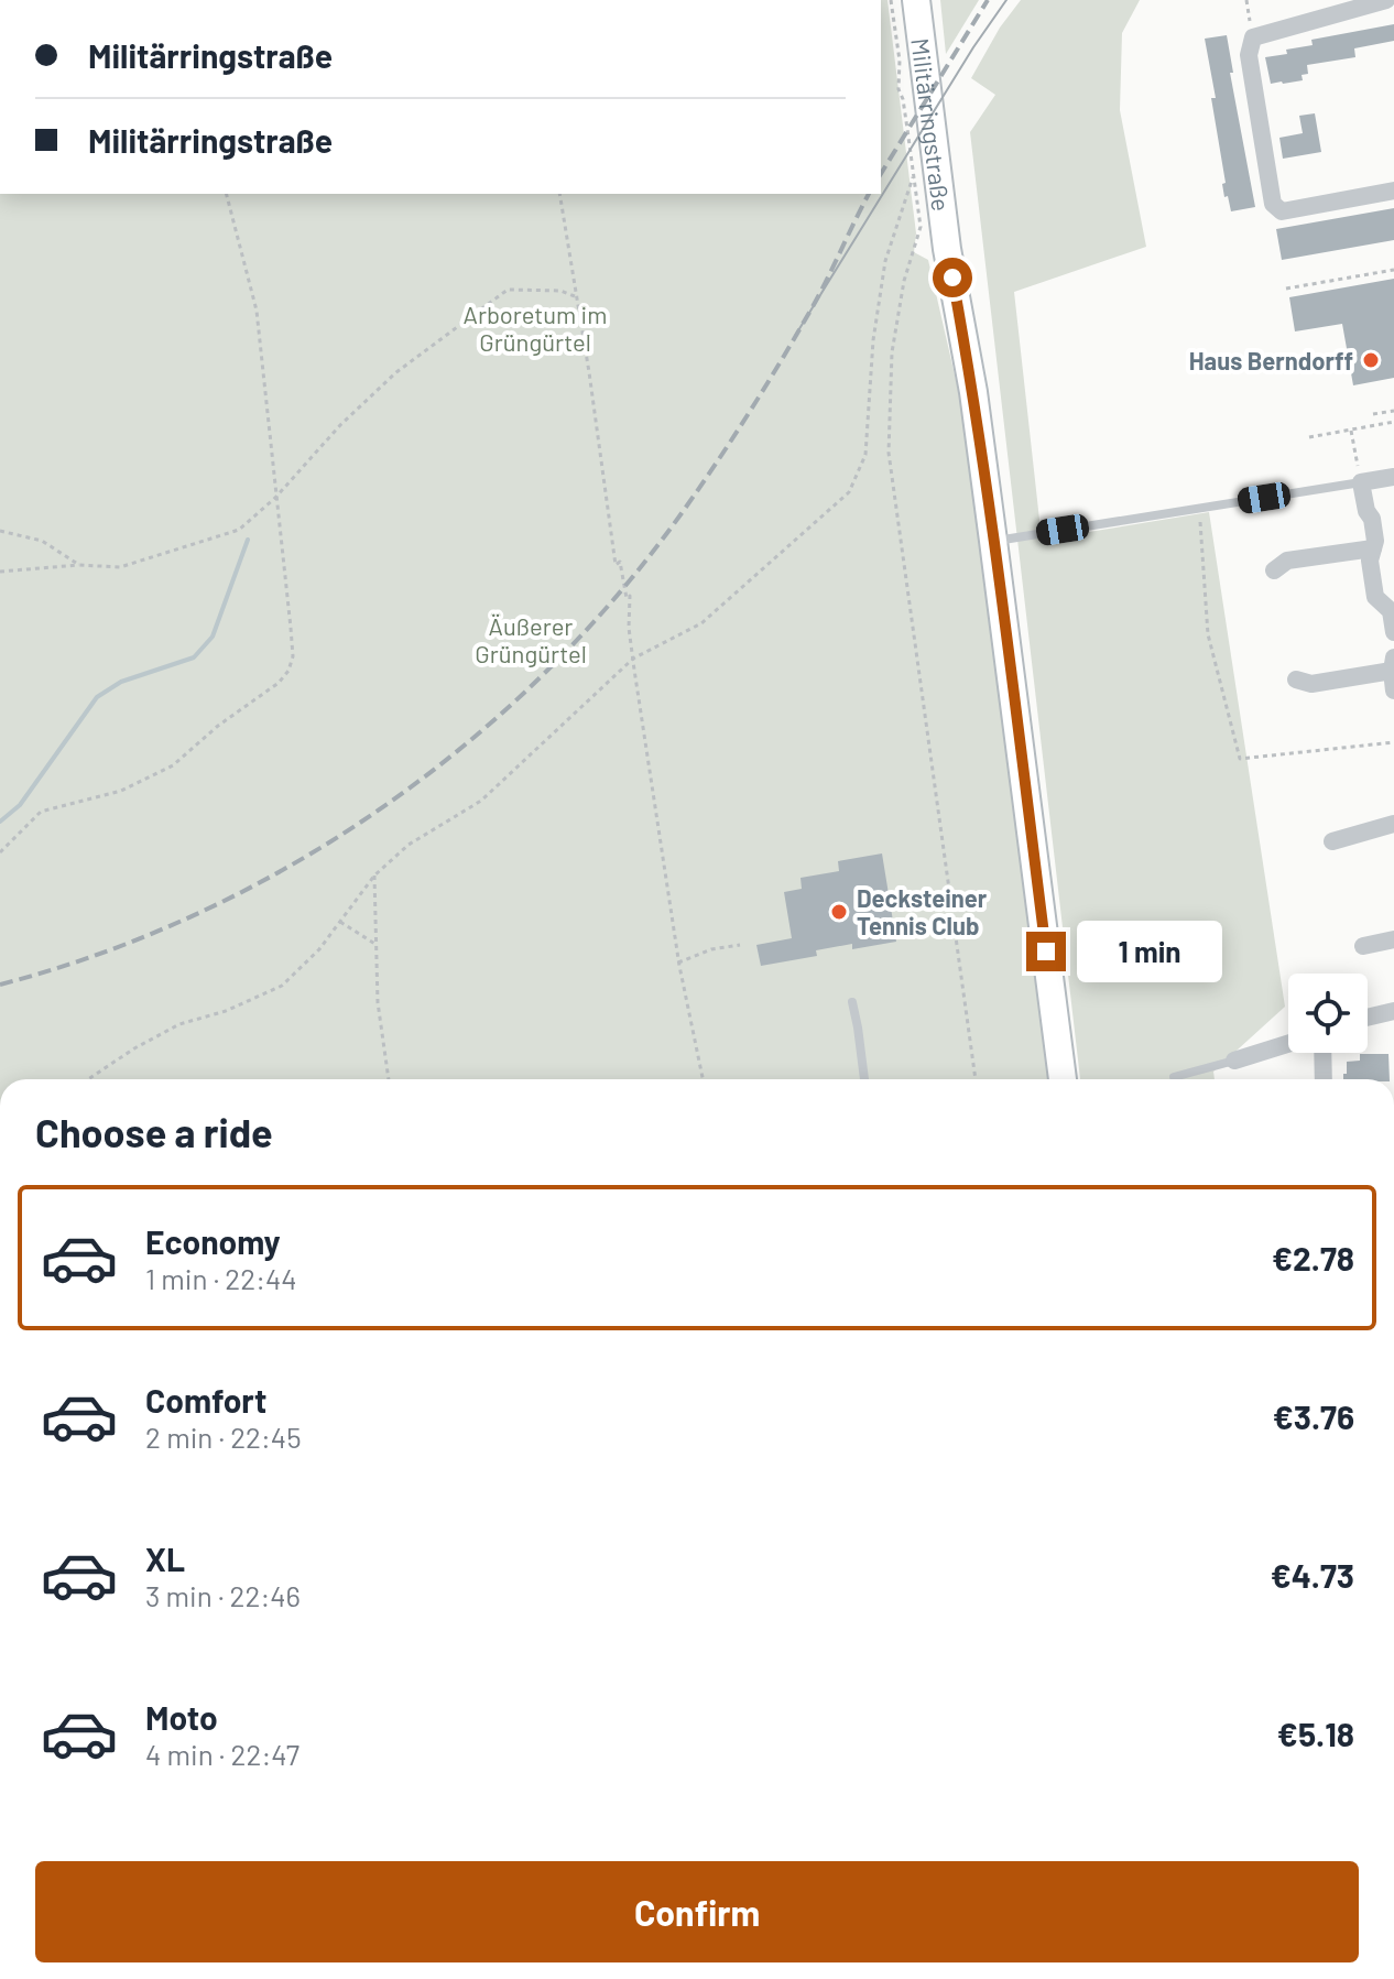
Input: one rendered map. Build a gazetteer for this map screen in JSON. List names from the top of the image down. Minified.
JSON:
{"streets":{"main road":["Militärringstraße"]},"parks":["Arboretum im Grüngürtel","Äußerer Grüngürtel"],"places":["Haus Berndorff","Decksteiner Tennis Club"],"page":{"banner":["Militärringstraße","Militärringstraße"],"bubble":"1 min","heading":"Choose a ride","list":[{"name":"Economy","note":"1 min · 22:44","value":"€2.78"},{"name":"Comfort","note":"2 min · 22:45","value":"€3.76"},{"name":"XL","note":"3 min · 22:46","value":"€4.73"},{"name":"Moto","note":"4 min · 22:47","value":"€5.18"}],"buttons":"Confirm"}}
